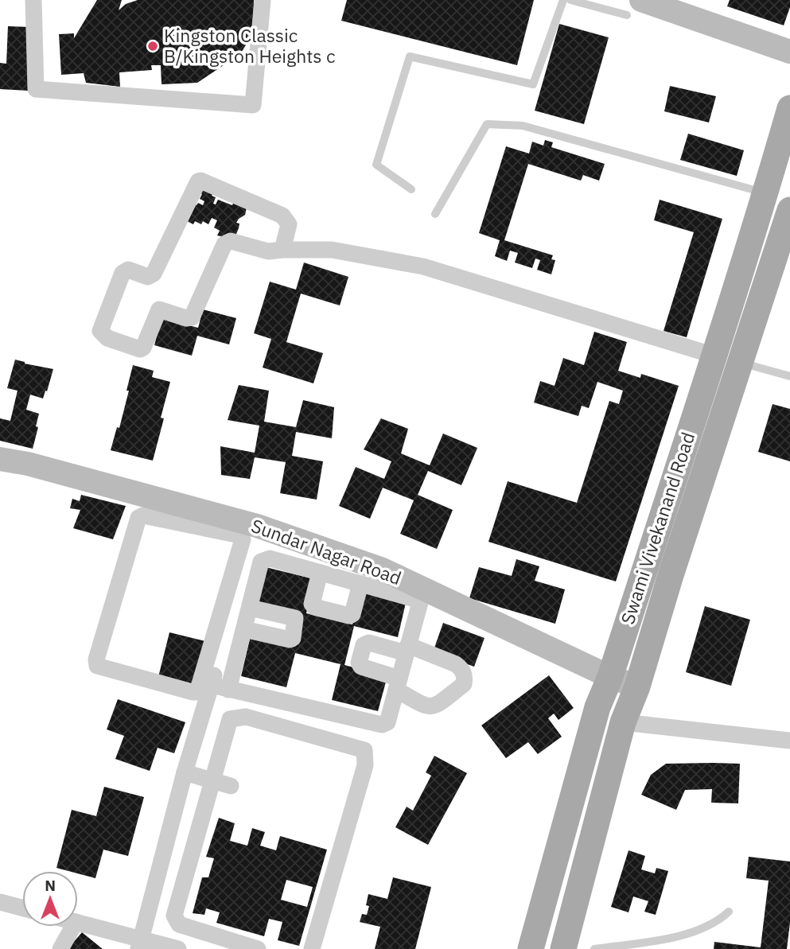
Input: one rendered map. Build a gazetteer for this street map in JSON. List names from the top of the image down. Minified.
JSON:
{"streets":{"main road":["Swami Vivekanand Road"],"street":["Sundar Nagar Road"]},"crossings":[["Swami Vivekanand Road","Sundar Nagar Road"]],"places":["Kingston Classic B/Kingston Heights c"],"north":"top"}
